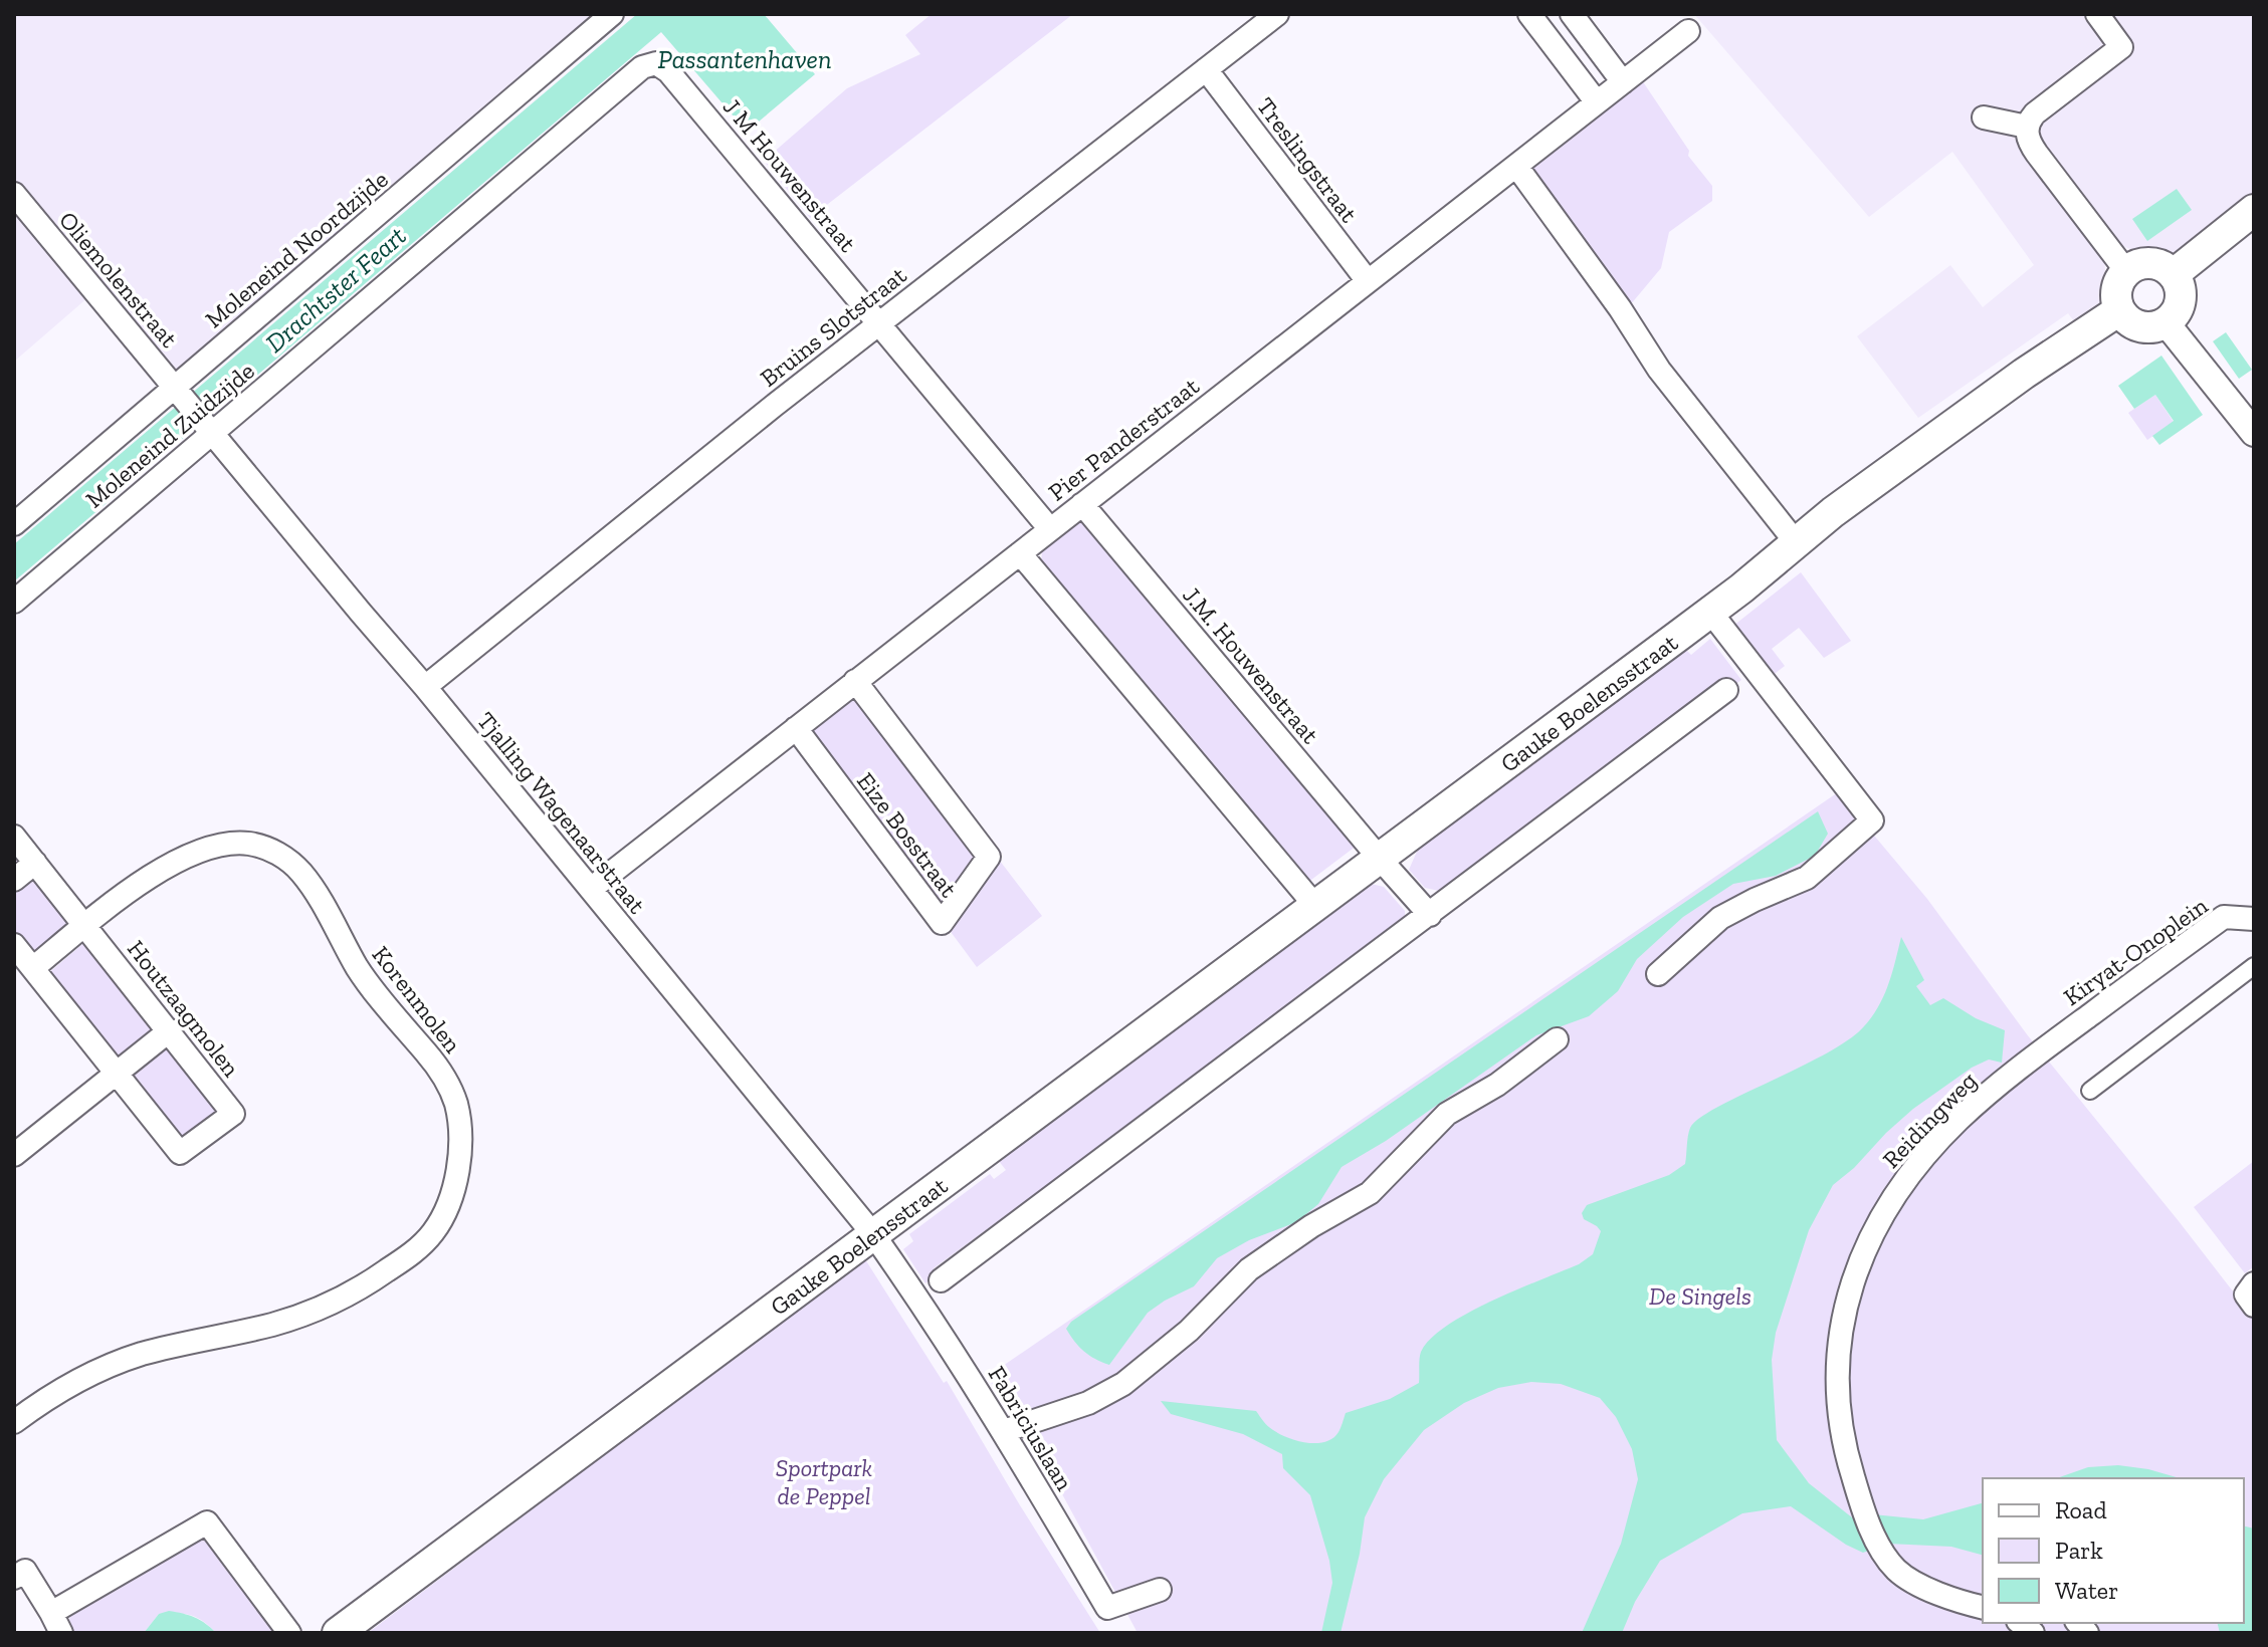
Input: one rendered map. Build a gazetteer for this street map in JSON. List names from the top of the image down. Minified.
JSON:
{"streets":{"main road":["Gauke Boelensstraat"],"street":["Treslingstraat","J M Houwenstraat","Moleneind Noordzijde","Oliemolenstraat","Bruins Slotstraat","Moleneind Zuidzijde","Pier Panderstraat","J.M. Houwenstraat","Tjalling Wagenaarstraat","Eize Bosstraat","Kiryat-Onoplein","Korenmolen","Houtzaagmolen","Reidingweg","Fabriciuslaan"]},"crossings":[["Treslingstraat","Bruins Slotstraat"],["Treslingstraat","Pier Panderstraat"],["J M Houwenstraat","Bruins Slotstraat"],["J M Houwenstraat","Moleneind Zuidzijde"],["Moleneind Noordzijde","Oliemolenstraat"],["Oliemolenstraat","Moleneind Zuidzijde"],["Oliemolenstraat","Tjalling Wagenaarstraat"],["Bruins Slotstraat","Tjalling Wagenaarstraat"],["Moleneind Zuidzijde","Tjalling Wagenaarstraat"],["Pier Panderstraat","J.M. Houwenstraat"],["Pier Panderstraat","Tjalling Wagenaarstraat"],["Pier Panderstraat","Eize Bosstraat"],["J.M. Houwenstraat","Gauke Boelensstraat"],["Gauke Boelensstraat","Tjalling Wagenaarstraat"],["Gauke Boelensstraat","Fabriciuslaan"],["Tjalling Wagenaarstraat","Fabriciuslaan"],["Kiryat-Onoplein","Reidingweg"],["Korenmolen","Houtzaagmolen"]],"water":["Passantenhaven","Drachtster Feart"],"parks":["De Singels","Sportpark de Peppel"],"legend":["Road","Park","Water"]}
